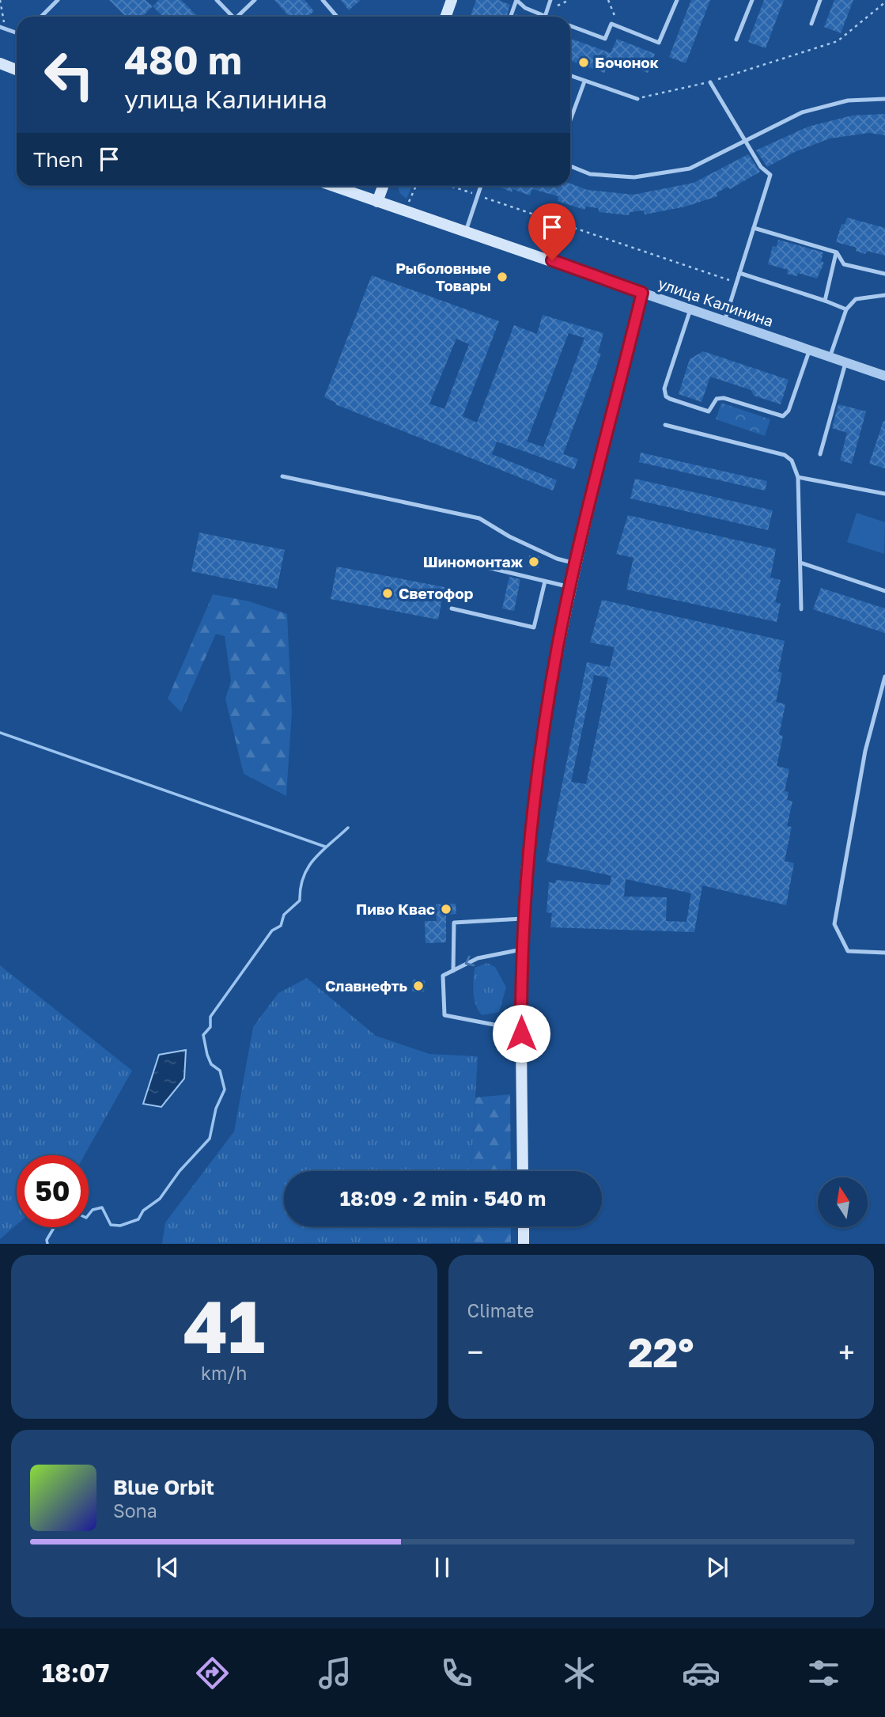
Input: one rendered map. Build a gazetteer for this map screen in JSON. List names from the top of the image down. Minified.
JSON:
{"streets":{"main road":["улица Калинина"]},"places":["Бочонок","Рыболовные Товары","Шиномонтаж","Светофор","Пиво Квас","Славнефть"],"north":"top","page":{"turn":["480 m","улица Калинина"],"then":"Then","limit":"50","trip":"18:09 · 2 min · 540 m","tile":[["41","km/h"],"Climate"],"heat":["−","22°","+"],"song":["Blue Orbit","Sona"],"tabs":"18:07"}}
